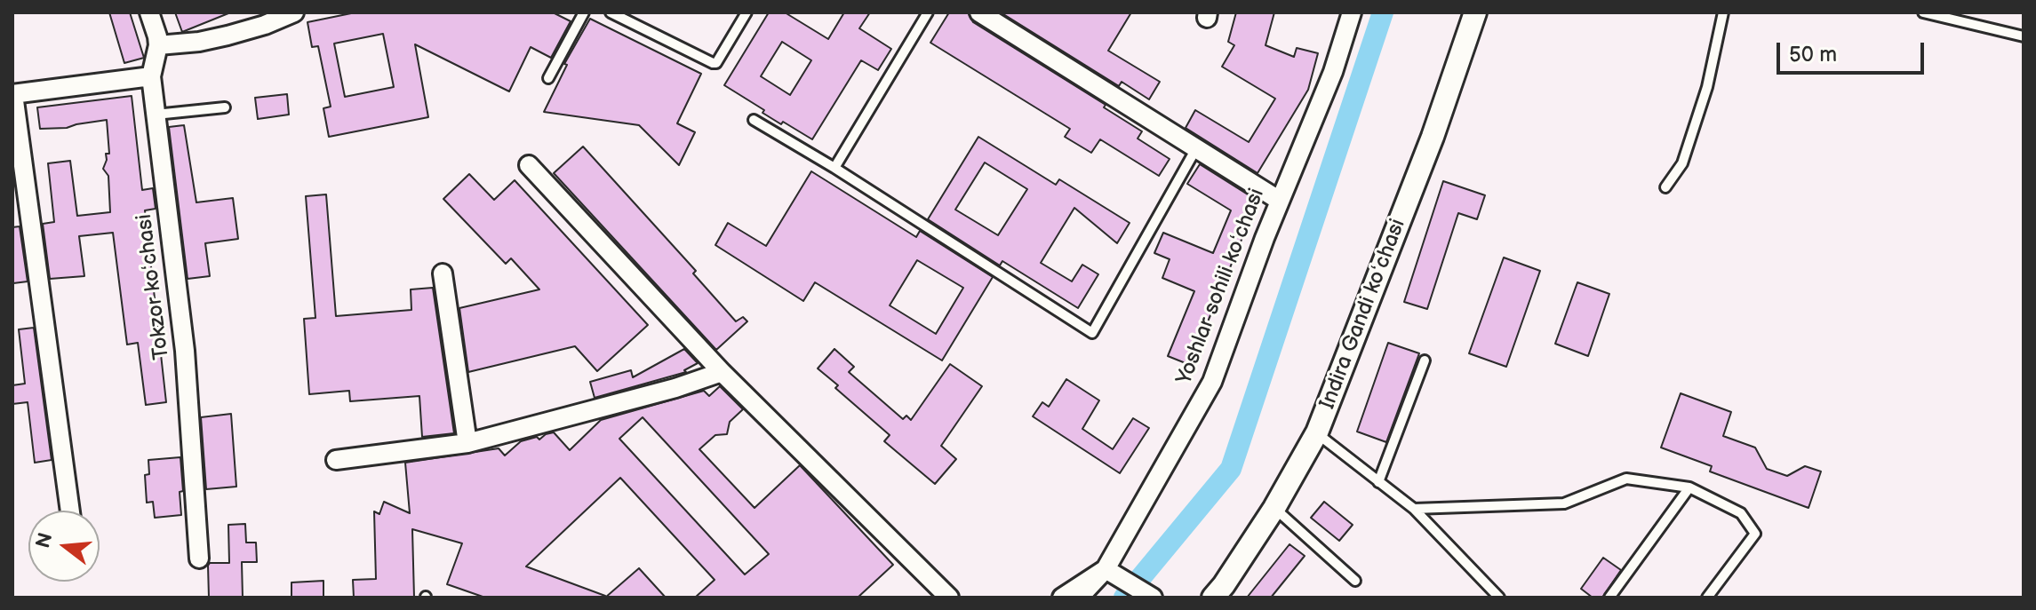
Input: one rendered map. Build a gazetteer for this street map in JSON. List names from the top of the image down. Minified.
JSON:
{"streets":{"street":["Tokzor koʻchasi","Yoshlar sohili koʻchasi","Indira Gandi koʻchasi"]},"scale_bar":"50 m","north":"left"}
